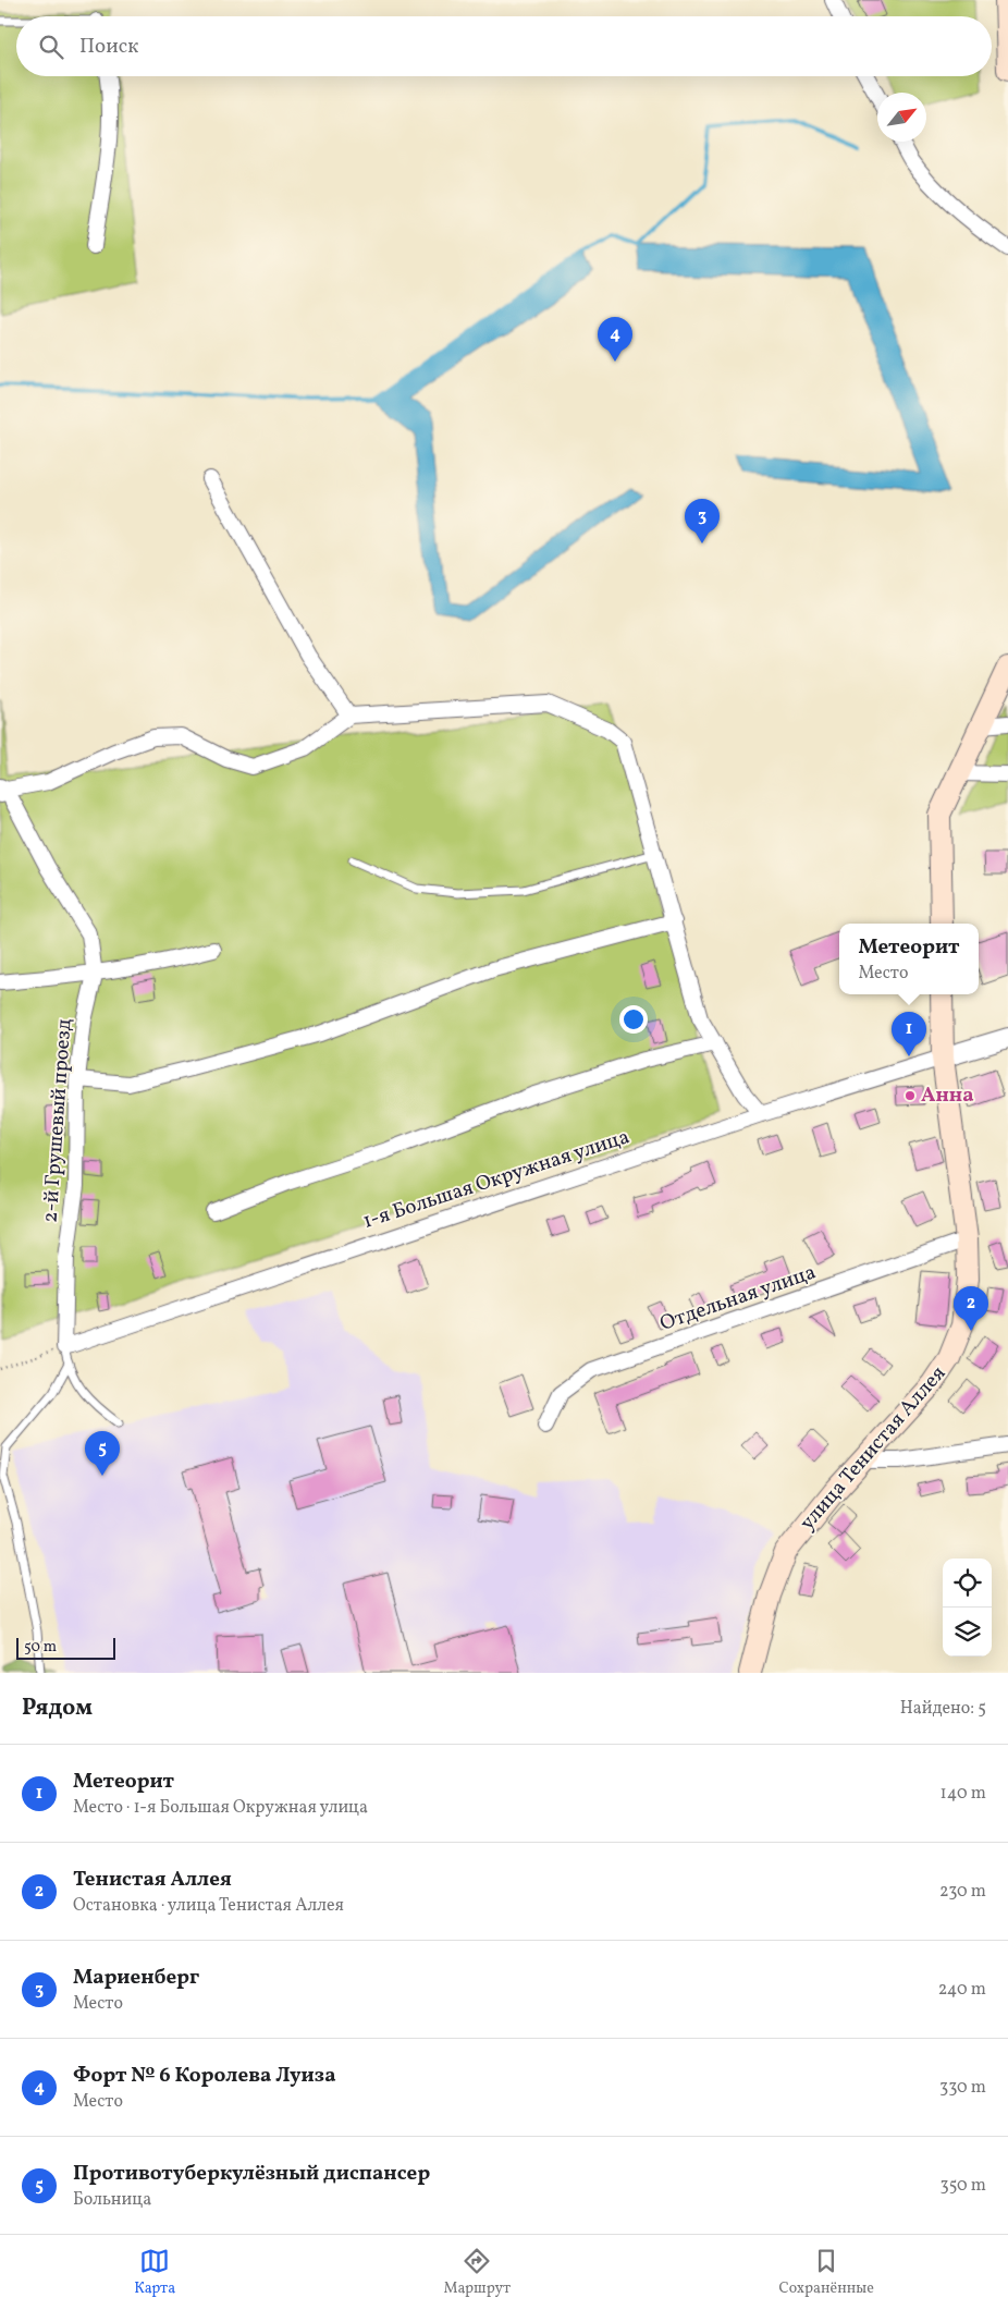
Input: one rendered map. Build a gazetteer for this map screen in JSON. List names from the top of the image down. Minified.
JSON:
{"streets":{"main road":["улица Тенистая Аллея"],"street":["2-й Грушевый проезд","1-я Большая Окружная улица","Отдельная улица"]},"crossings":[["2-й Грушевый проезд","1-я Большая Окружная улица"],["1-я Большая Окружная улица","улица Тенистая Аллея"],["Отдельная улица","улица Тенистая Аллея"]],"places":["Анна"],"scale_bar":"50 m","north":"top right","page":{"search":"Поиск","pins":["4","3","1","2","5"],"popup":["Метеорит","Место"],"scale":"50 m","heading":["Рядом","Найдено: 5"],"list":[{"mark":"1","name":"Метеорит","note":"Место · 1-я Большая Окружная улица","value":"140 m"},{"mark":"2","name":"Тенистая Аллея","note":"Остановка · улица Тенистая Аллея","value":"230 m"},{"mark":"3","name":"Мариенберг","note":"Место","value":"240 m"},{"mark":"4","name":"Форт № 6 Королева Луиза","note":"Место","value":"330 m"},{"mark":"5","name":"Противотуберкулёзный диспансер","note":"Больница","value":"350 m"}],"nav":["Карта","Маршрут","Сохранённые"]}}
